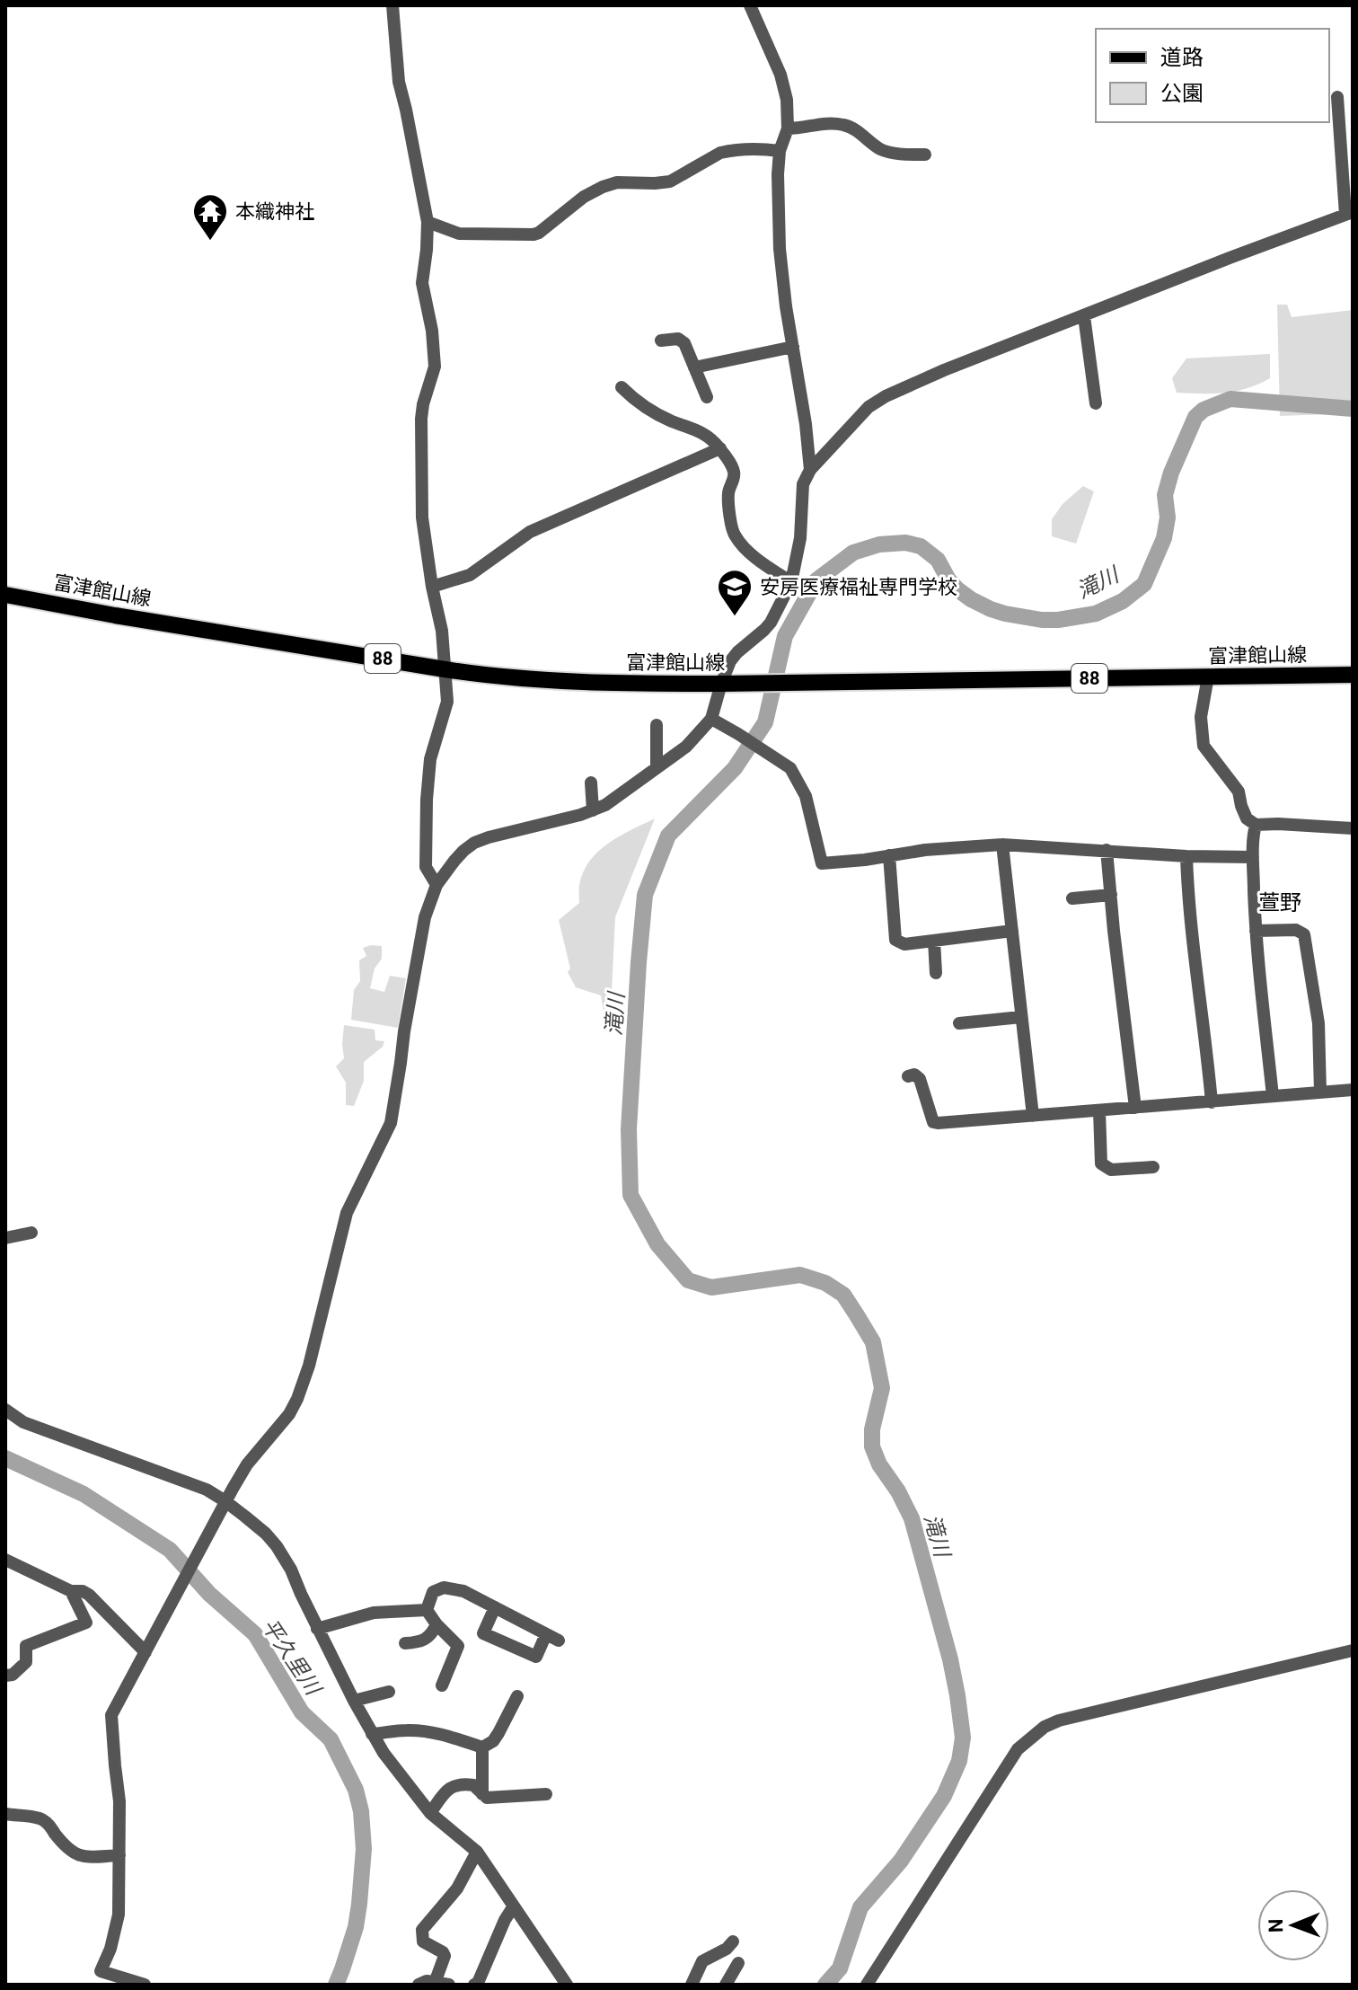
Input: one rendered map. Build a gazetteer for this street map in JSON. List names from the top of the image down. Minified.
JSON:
{"streets":{"main road":["富津館山線","88"]},"districts":["萱野"],"water":["滝川","平久里川"],"places":{"temple":["本織神社"],"school or university":["安房医療福祉専門学校"]},"legend":["道路","公園"],"north":"left"}
